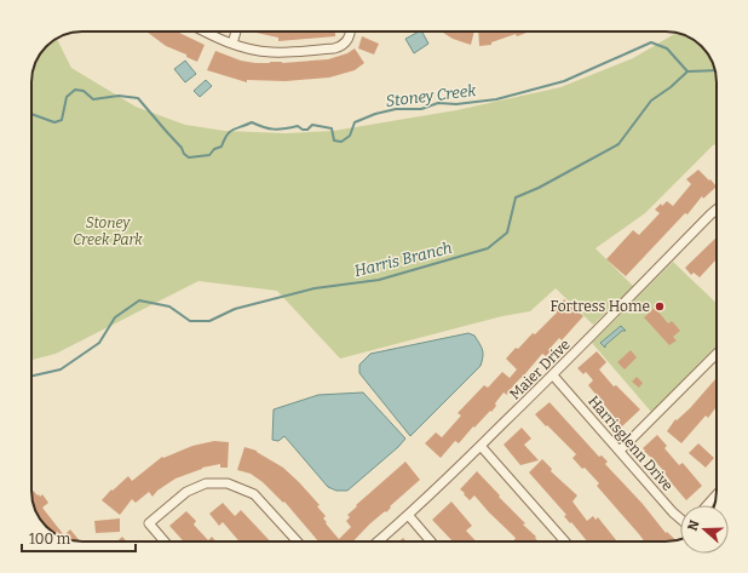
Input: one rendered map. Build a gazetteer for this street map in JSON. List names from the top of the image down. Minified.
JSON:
{"streets":{"street":["Maier Drive","Harrisglenn Drive"]},"crossings":[["Maier Drive","Harrisglenn Drive"]],"water":["Stoney Creek","Harris Branch"],"parks":["Stoney Creek Park"],"places":["Fortress Home"],"scale_bar":"100 m","north":"left"}
